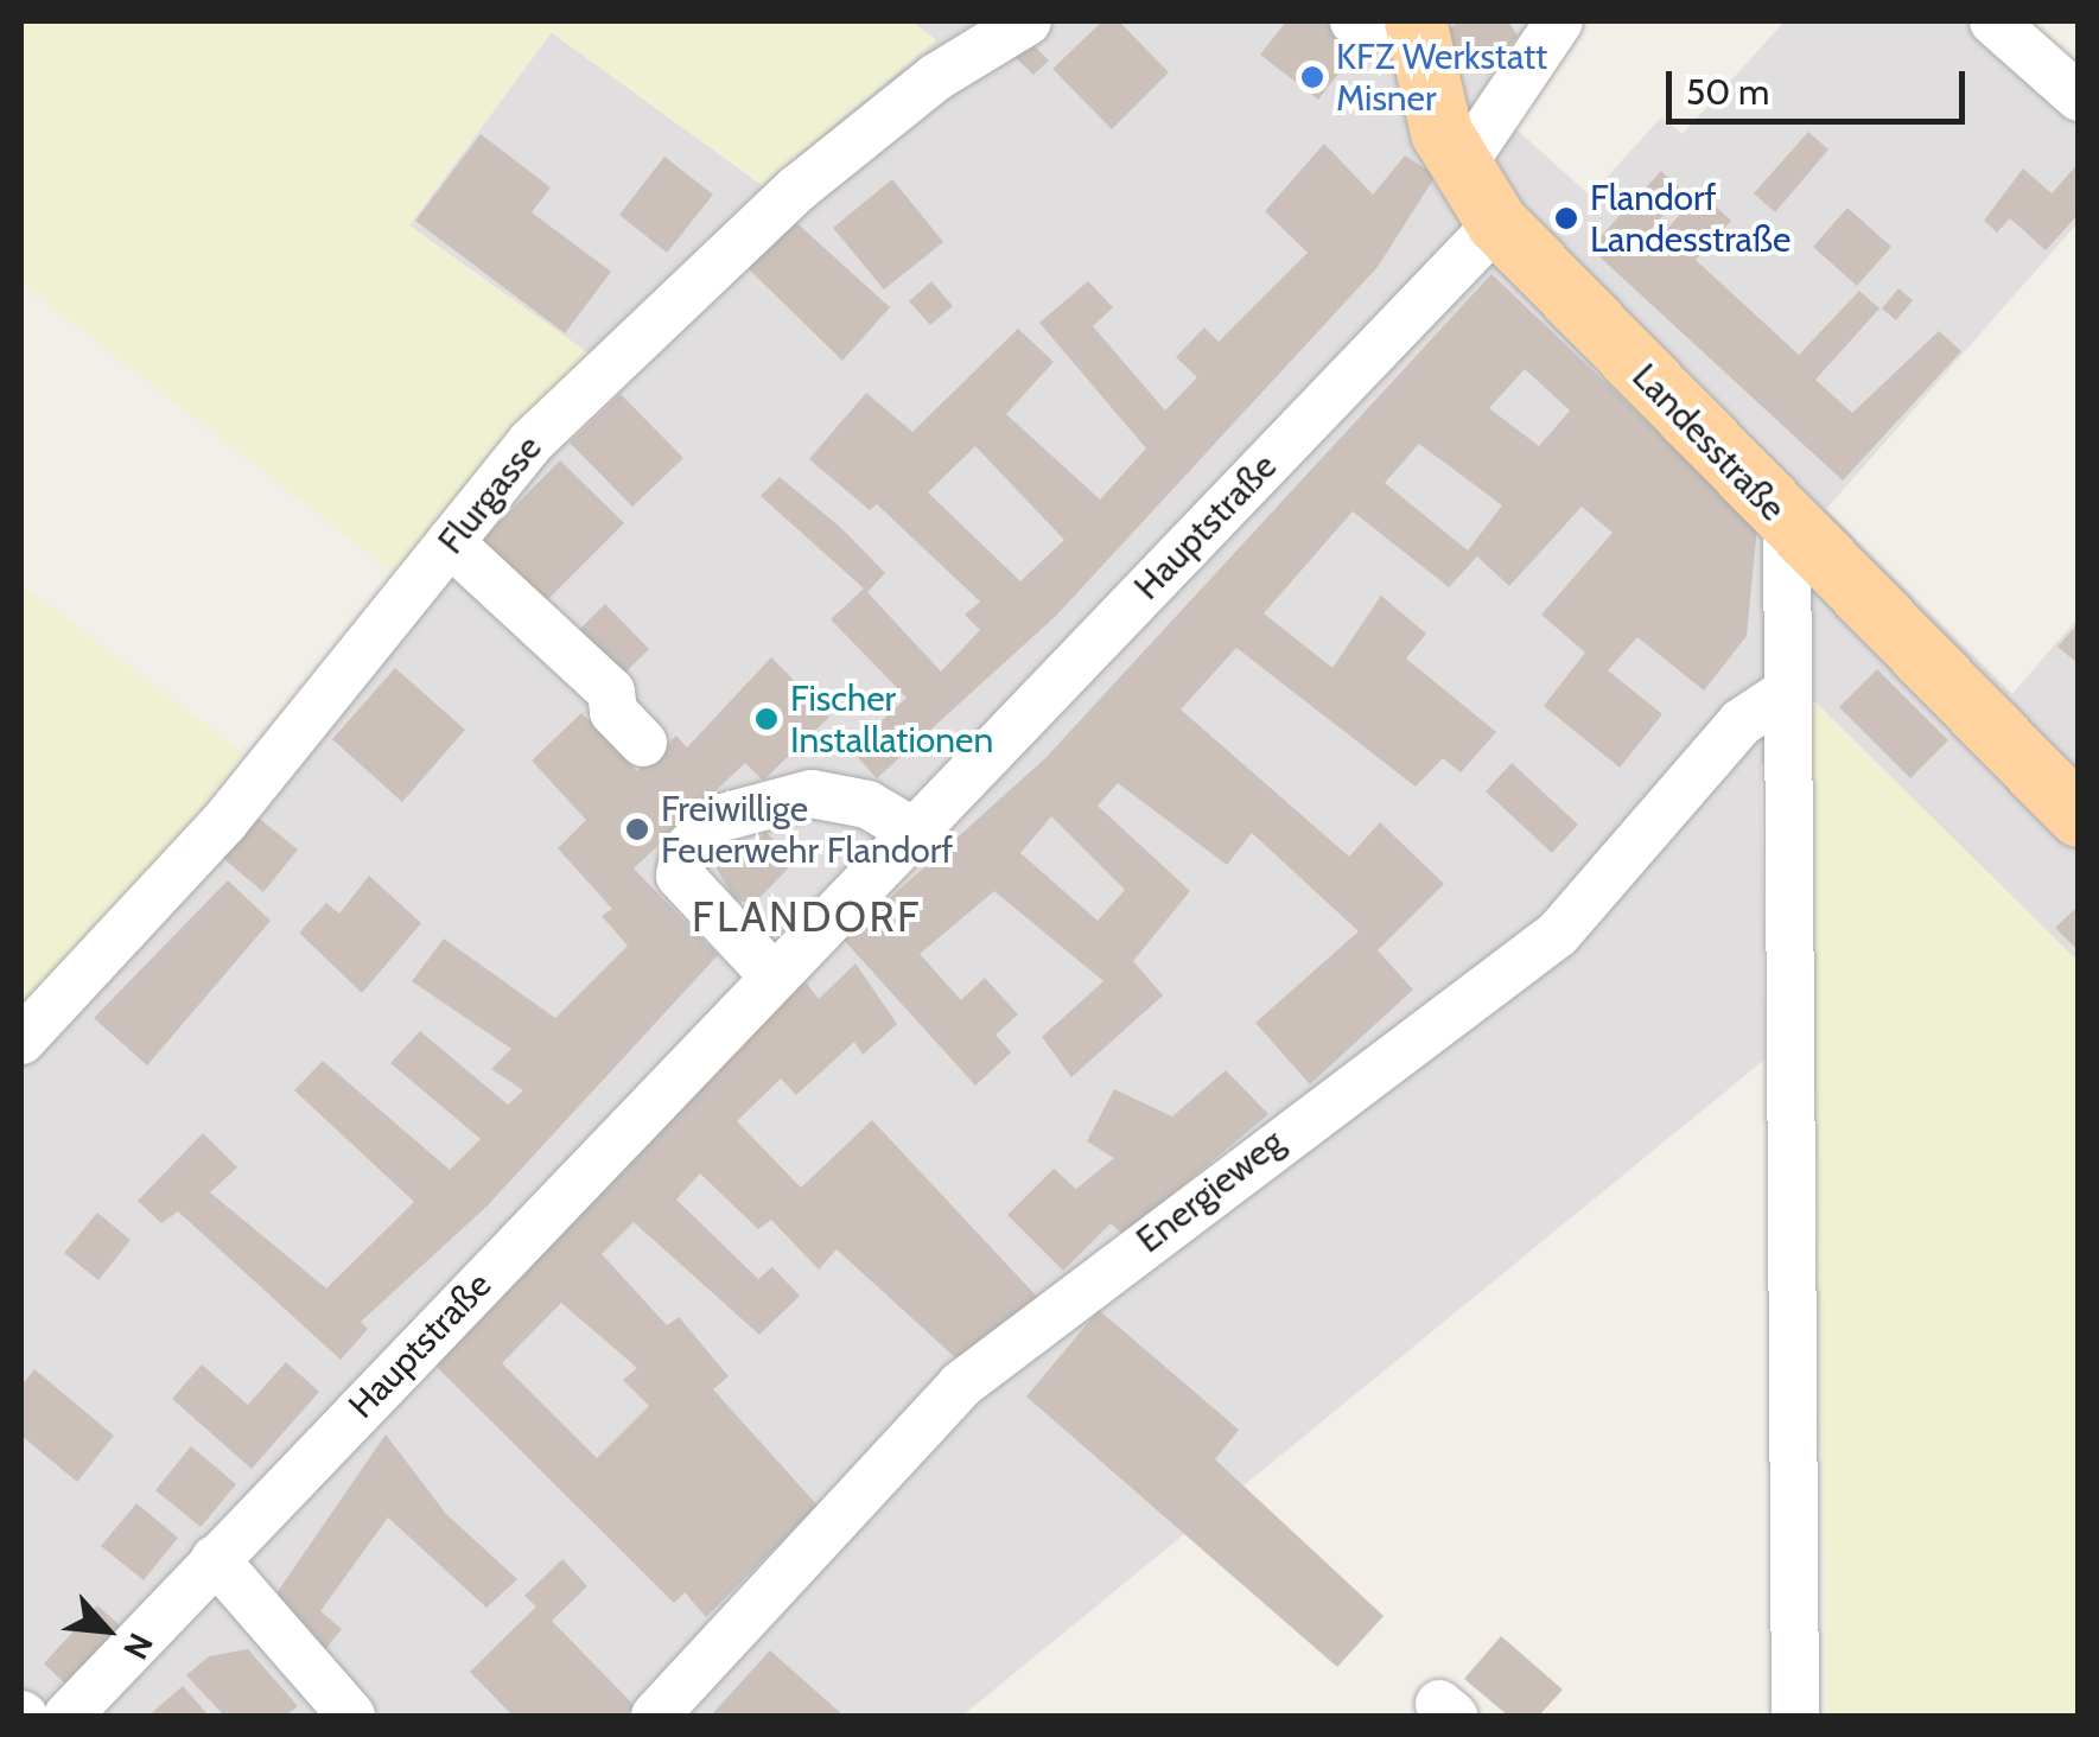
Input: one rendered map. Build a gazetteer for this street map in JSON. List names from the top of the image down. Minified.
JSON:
{"streets":{"main road":["Landesstraße"],"street":["Flurgasse","Hauptstraße","Energieweg"]},"crossings":[["Landesstraße","Hauptstraße"]],"districts":["FLANDORF"],"places":["KFZ Werkstatt Misner","Flandorf Landesstraße","Fischer Installationen","Freiwillige Feuerwehr Flandorf"],"scale_bar":"50 m","north":"bottom right"}
